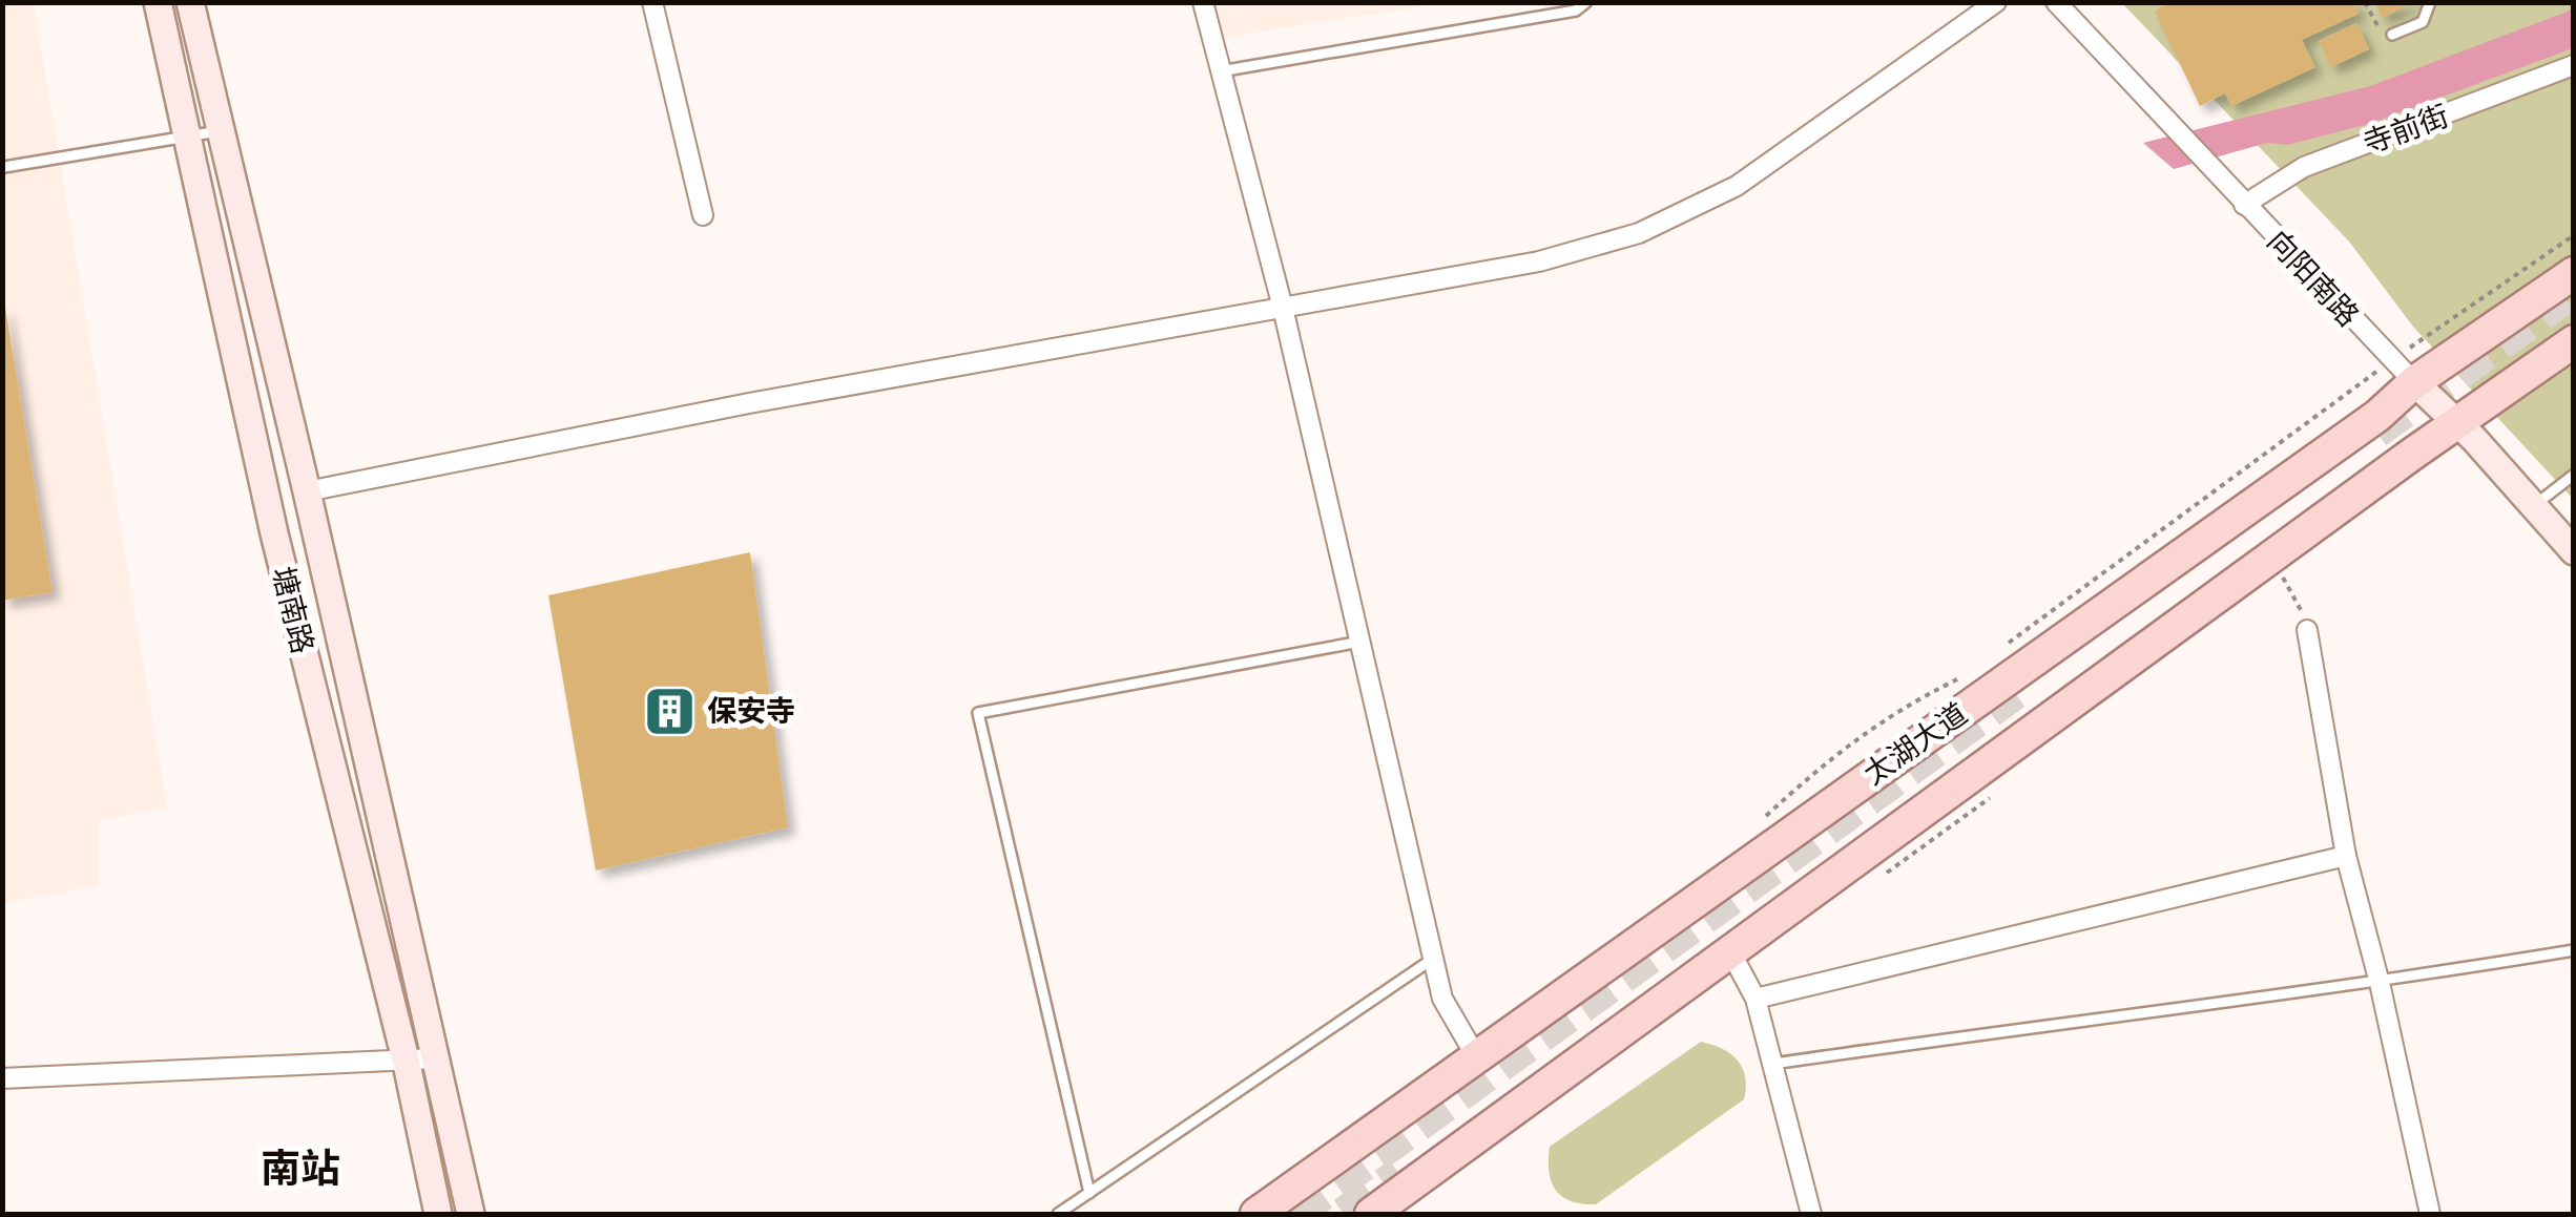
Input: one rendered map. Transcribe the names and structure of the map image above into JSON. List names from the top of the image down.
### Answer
{
  "streets": {
    "main road": ["向阳南路", "塘南路", "太湖大道"],
    "street": ["寺前街"]
  },
  "crossings": [
    ["寺前街", "向阳南路"],
    ["向阳南路", "太湖大道"]
  ],
  "districts": ["南站"],
  "places": {
    "building": ["保安寺"]
  }
}
